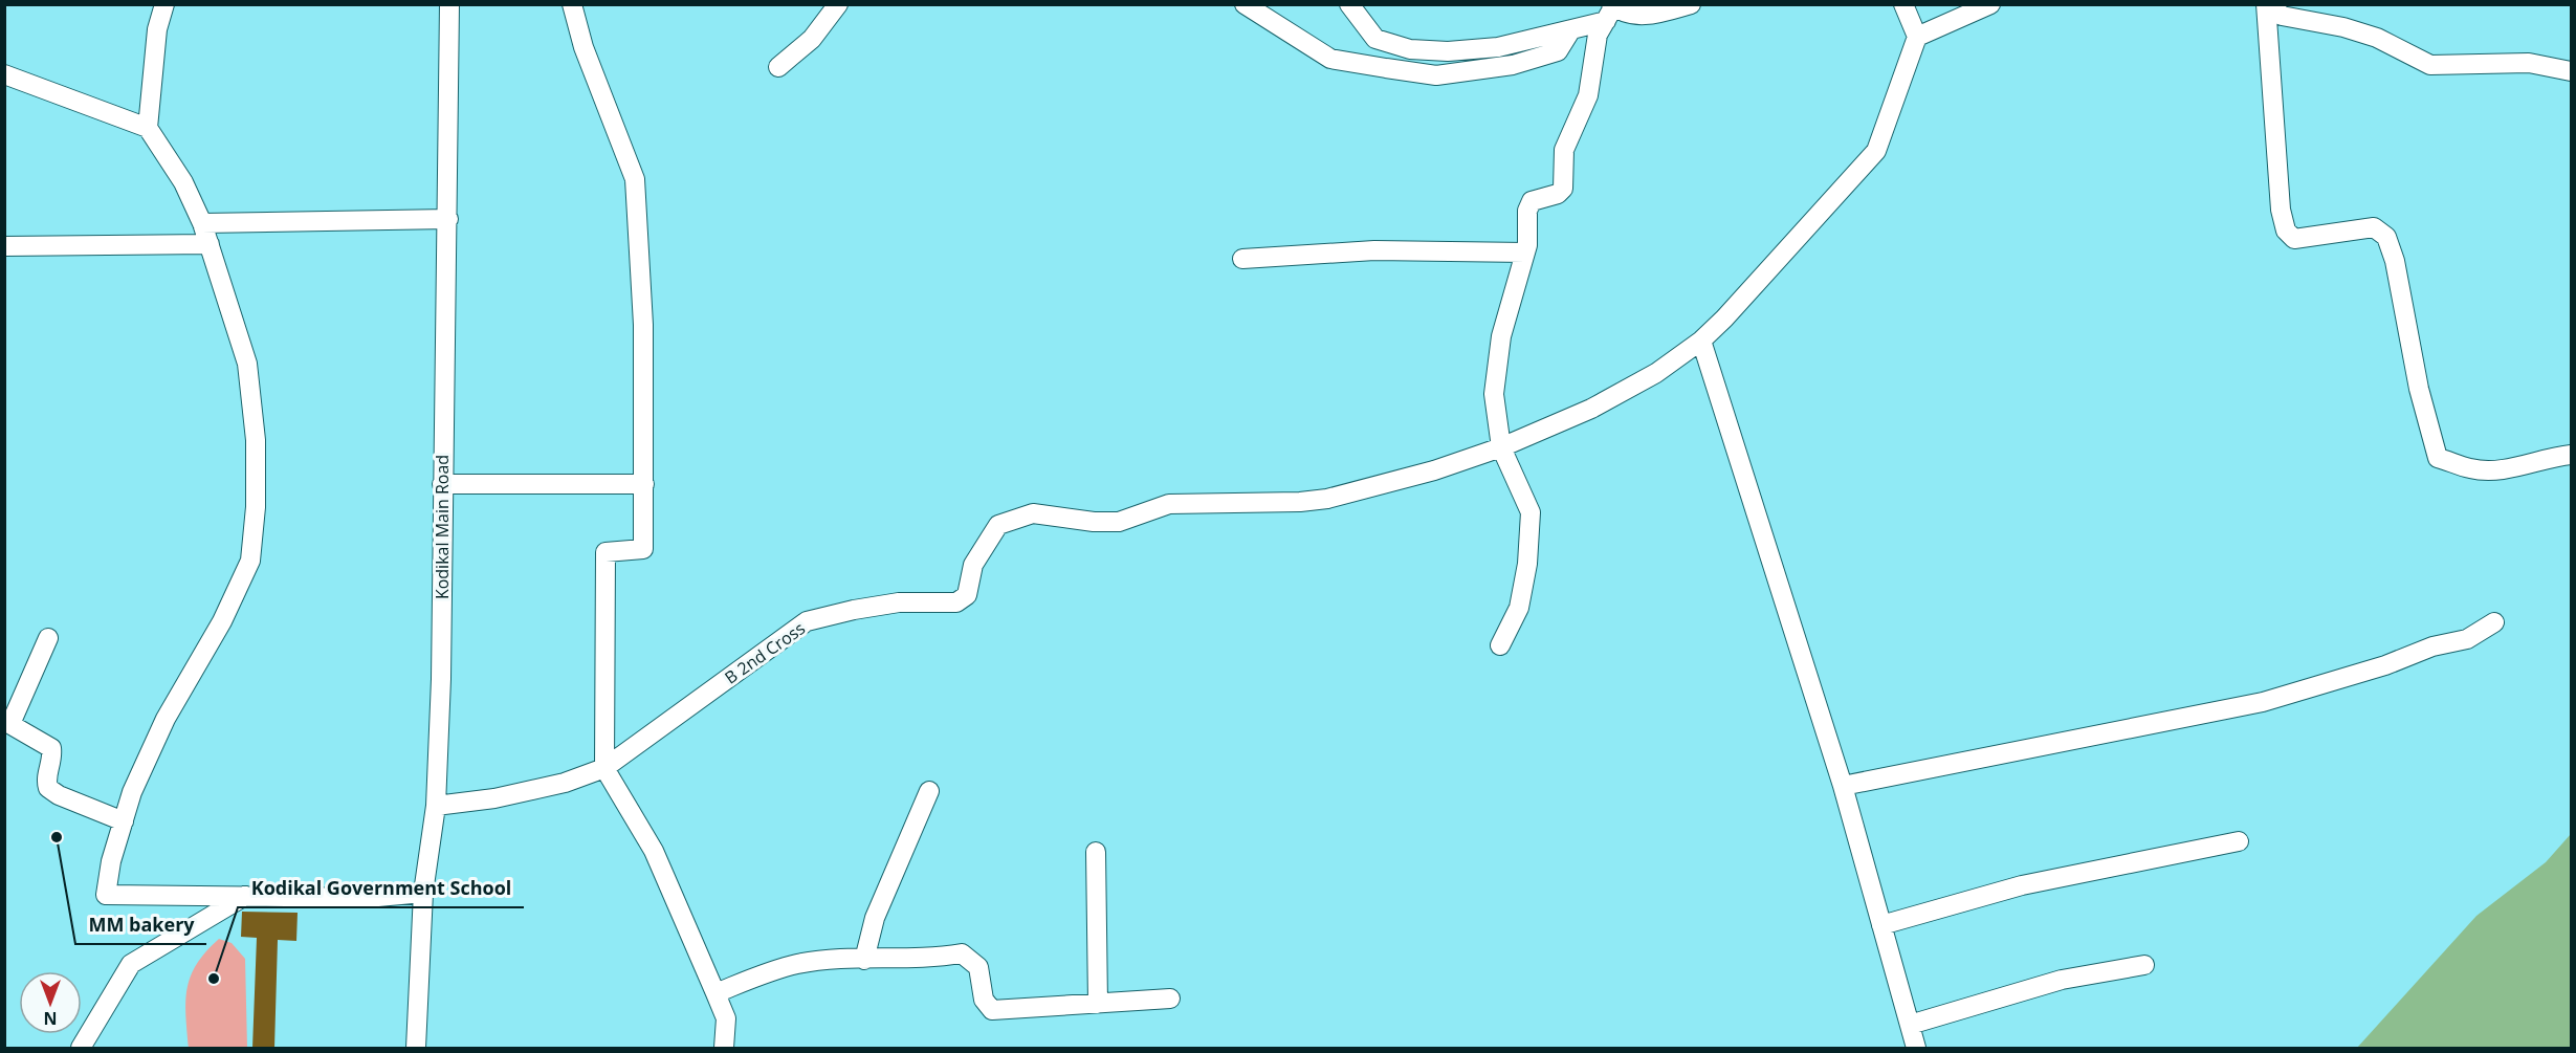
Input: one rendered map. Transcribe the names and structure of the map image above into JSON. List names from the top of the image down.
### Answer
{
  "streets": {
    "street": ["Kodikal Main Road", "B 2nd Cross"]
  },
  "crossings": [
    ["Kodikal Main Road", "B 2nd Cross"]
  ],
  "places": ["MM bakery", "Kodikal Government School"],
  "north": "bottom"
}
